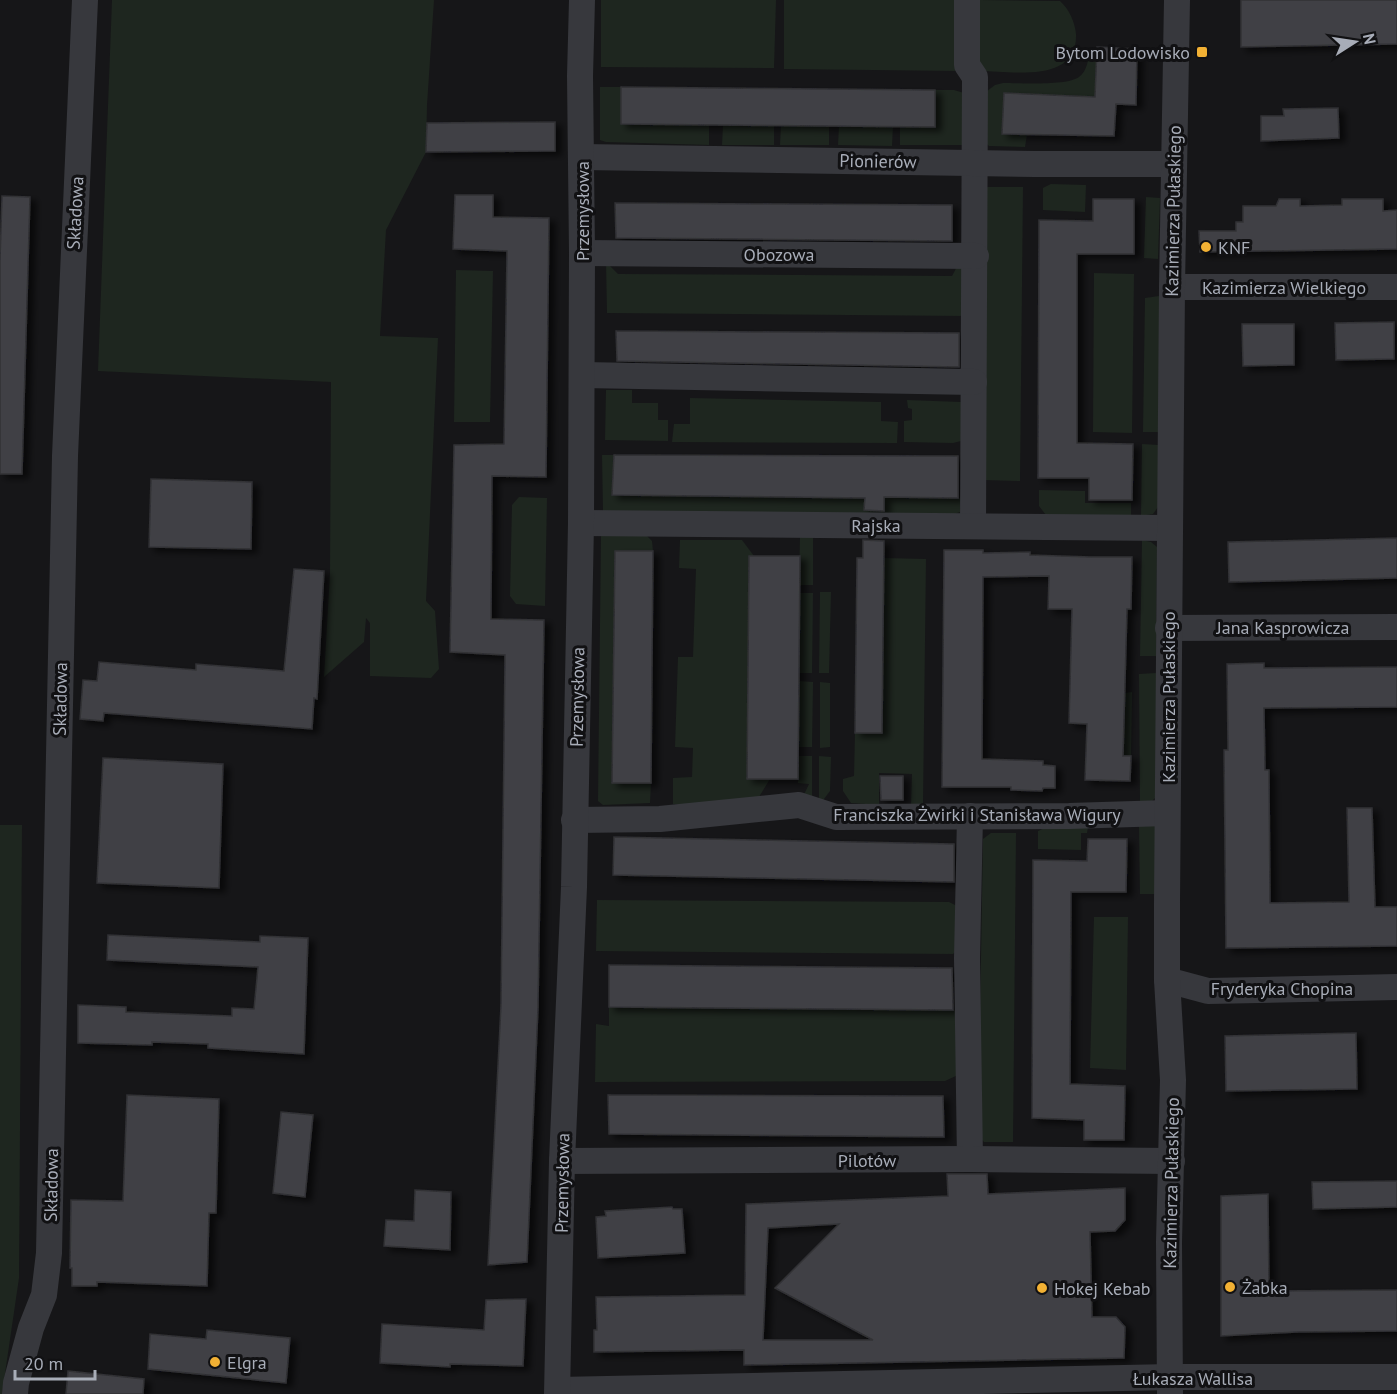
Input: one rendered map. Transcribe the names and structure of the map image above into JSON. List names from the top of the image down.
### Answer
{
  "streets": {
    "street": [
      "Pionierów",
      "Przemysłowa",
      "Kazimierza Pułaskiego",
      "Składowa",
      "Obozowa",
      "Kazimierza Wielkiego",
      "Rajska",
      "Jana Kasprowicza",
      "Franciszka Żwirki i Stanisława Wigury",
      "Fryderyka Chopina",
      "Pilotów",
      "Łukasza Wallisa"
    ]
  },
  "crossings": [
    ["Pionierów", "Przemysłowa"],
    ["Pionierów", "Kazimierza Pułaskiego"],
    ["Przemysłowa", "Obozowa"],
    ["Przemysłowa", "Rajska"],
    ["Przemysłowa", "Franciszka Żwirki i Stanisława Wigury"],
    ["Przemysłowa", "Pilotów"],
    ["Przemysłowa", "Łukasza Wallisa"],
    ["Kazimierza Pułaskiego", "Kazimierza Wielkiego"],
    ["Kazimierza Pułaskiego", "Rajska"],
    ["Kazimierza Pułaskiego", "Jana Kasprowicza"],
    ["Kazimierza Pułaskiego", "Franciszka Żwirki i Stanisława Wigury"],
    ["Kazimierza Pułaskiego", "Fryderyka Chopina"],
    ["Kazimierza Pułaskiego", "Pilotów"],
    ["Kazimierza Pułaskiego", "Łukasza Wallisa"]
  ],
  "places": {
    "transit": ["Bytom Lodowisko"],
    "other": [
      "KNF",
      "Żabka",
      "Hokej Kebab",
      "Elgra"
    ]
  },
  "scale_bar": "20 m",
  "north": "right"
}
